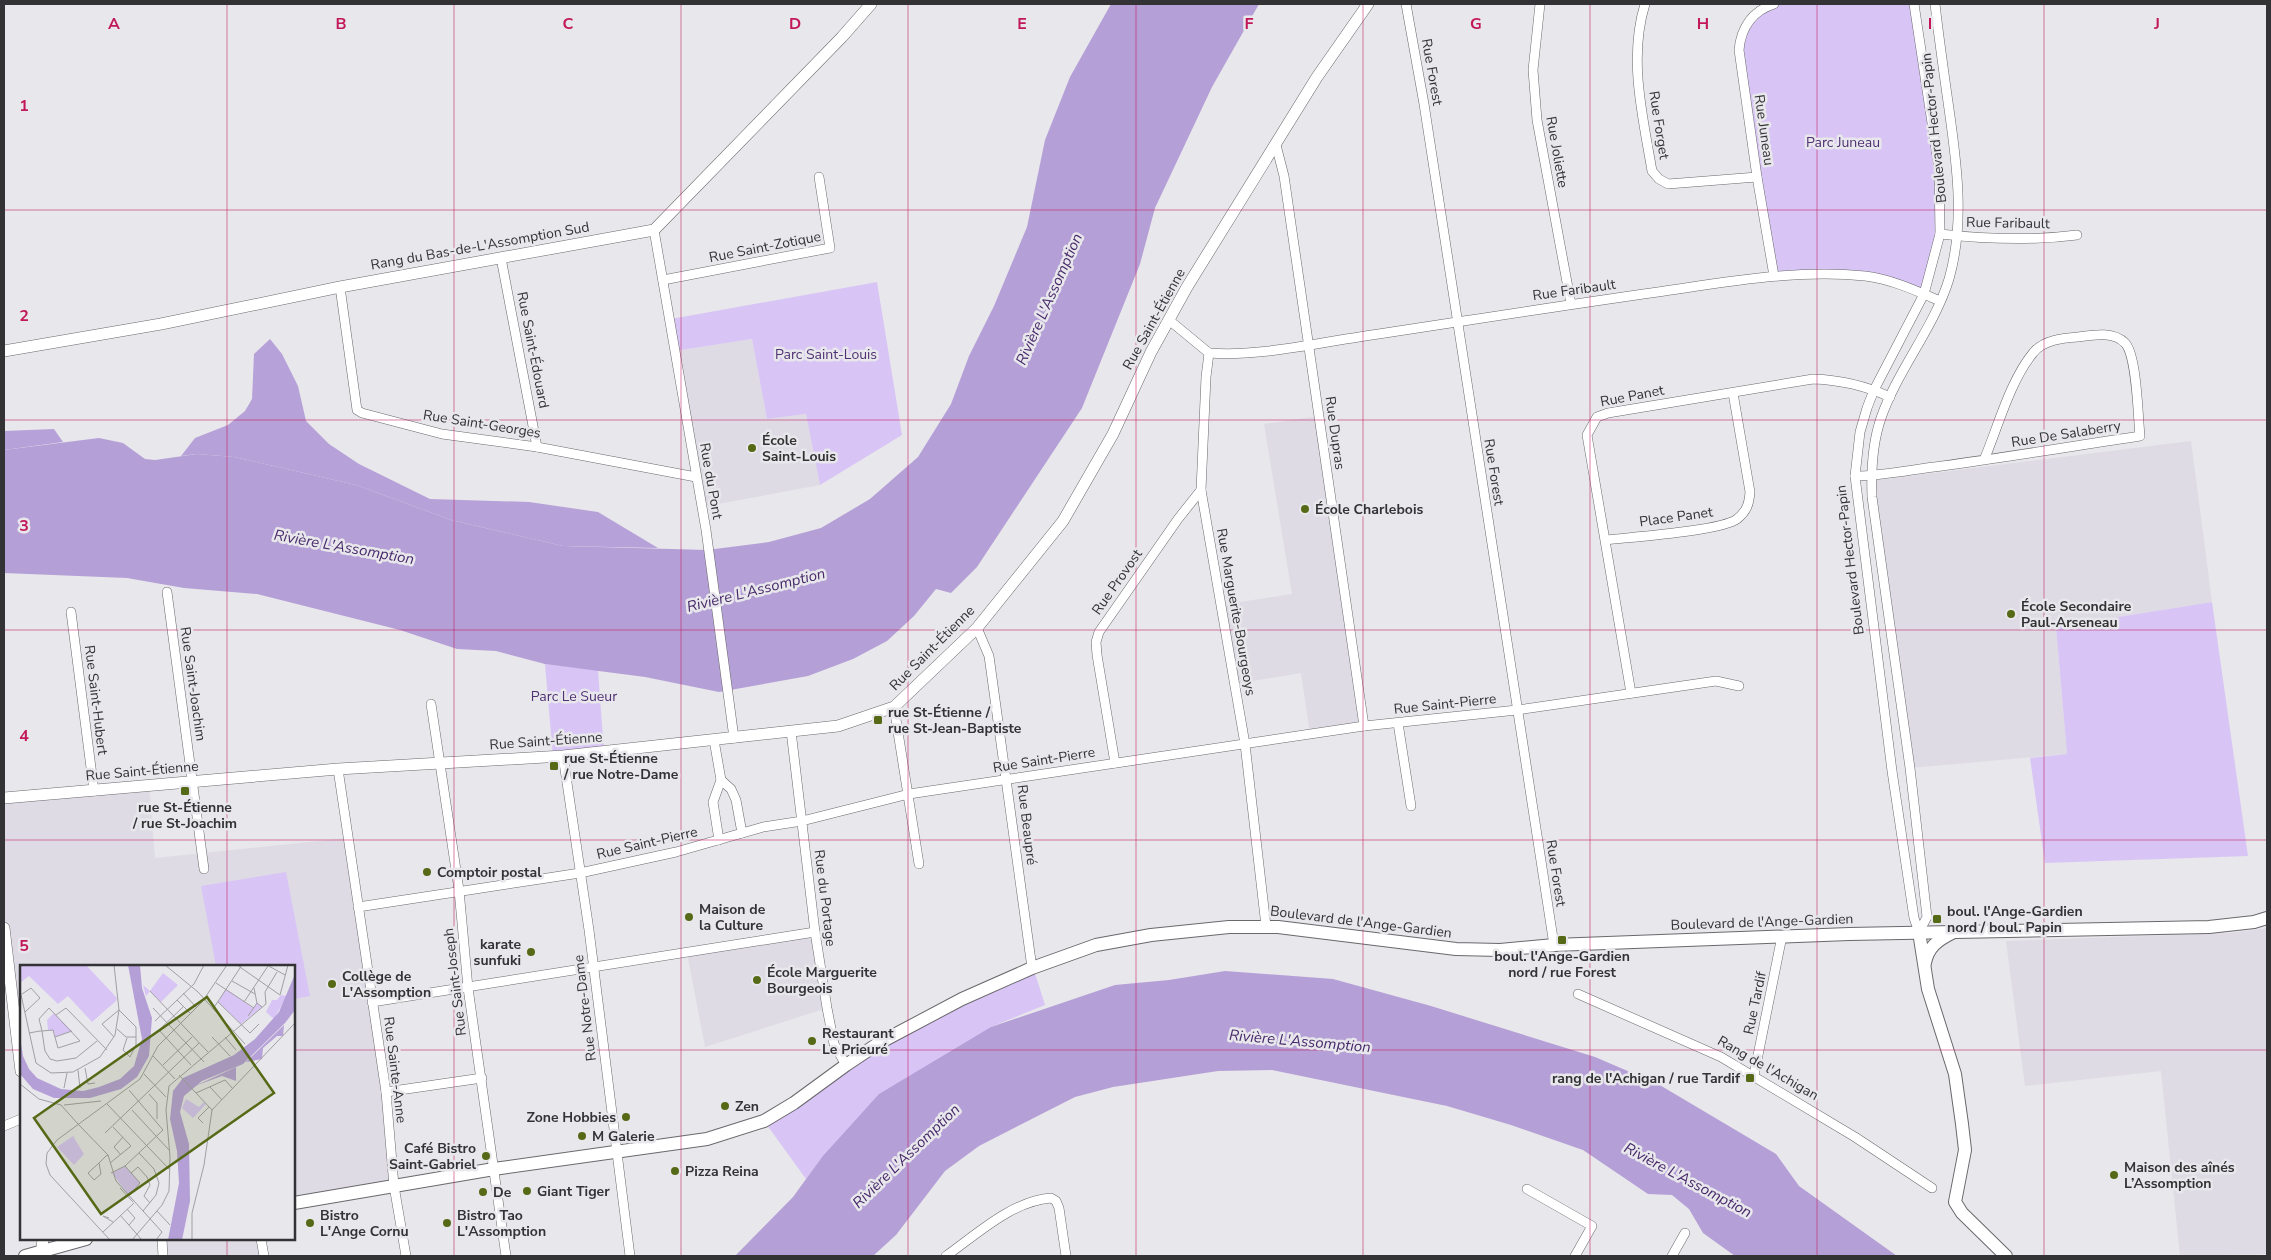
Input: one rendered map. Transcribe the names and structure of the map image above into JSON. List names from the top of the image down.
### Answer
{
  "streets": {
    "main road": ["Boulevard Hector-Papin", "Boulevard de l'Ange-Gardien"],
    "street": [
      "Rue Forest",
      "Rue Forget",
      "Rue Juneau",
      "Rue Joliette",
      "Rue Faribault",
      "Rang du Bas-de-L'Assomption Sud",
      "Rue Saint-Zotique",
      "Rue Saint-Étienne",
      "Rue Saint-Édouard",
      "Rue Panet",
      "Rue Saint-Georges",
      "Rue Dupras",
      "Rue De Salaberry",
      "Rue du Pont",
      "Place Panet",
      "Rue Provost",
      "Rue Marguerite-Bourgeoys",
      "Rue Saint-Joachim",
      "Rue Saint-Hubert",
      "Rue Saint-Pierre",
      "Rue Beaupré",
      "Rue du Portage",
      "Rue Saint-Joseph",
      "Rue Tardif",
      "Rue Notre-Dame",
      "Rang de l'Achigan",
      "Rue Sainte-Anne"
    ]
  },
  "crossings": [
    ["Rue Forest", "Rue Faribault"],
    ["Rue Forest", "Rue Saint-Pierre"],
    ["Rue Forest", "Boulevard de l'Ange-Gardien"],
    ["Rue Forget", "Rue Juneau"],
    ["Boulevard Hector-Papin", "Rue Faribault"],
    ["Boulevard Hector-Papin", "Rue Panet"],
    ["Boulevard Hector-Papin", "Rue De Salaberry"],
    ["Boulevard Hector-Papin", "Boulevard de l'Ange-Gardien"],
    ["Rue Juneau", "Rue Faribault"],
    ["Rue Joliette", "Rue Faribault"],
    ["Rue Faribault", "Rue Dupras"],
    ["Rue Faribault", "Rue Marguerite-Bourgeoys"],
    ["Rang du Bas-de-L'Assomption Sud", "Rue Saint-Édouard"],
    ["Rang du Bas-de-L'Assomption Sud", "Rue Saint-Georges"],
    ["Rang du Bas-de-L'Assomption Sud", "Rue du Pont"],
    ["Rue Saint-Zotique", "Rue du Pont"],
    ["Rue Saint-Étienne", "Rue Dupras"],
    ["Rue Saint-Étienne", "Rue du Pont"],
    ["Rue Saint-Étienne", "Rue Saint-Joachim"],
    ["Rue Saint-Étienne", "Rue Saint-Hubert"],
    ["Rue Saint-Étienne", "Rue Beaupré"],
    ["Rue Saint-Étienne", "Rue du Portage"],
    ["Rue Saint-Étienne", "Rue Saint-Joseph"],
    ["Rue Saint-Étienne", "Rue Notre-Dame"],
    ["Rue Saint-Étienne", "Rue Sainte-Anne"],
    ["Rue Saint-Édouard", "Rue Saint-Georges"],
    ["Rue Panet", "Place Panet"],
    ["Rue Panet", "Rue Saint-Pierre"],
    ["Rue Saint-Georges", "Rue du Pont"],
    ["Rue Dupras", "Rue Saint-Pierre"],
    ["Rue Provost", "Rue Marguerite-Bourgeoys"],
    ["Rue Provost", "Rue Saint-Pierre"],
    ["Rue Marguerite-Bourgeoys", "Rue Saint-Pierre"],
    ["Rue Marguerite-Bourgeoys", "Boulevard de l'Ange-Gardien"],
    ["Rue Saint-Pierre", "Rue Beaupré"],
    ["Rue Saint-Pierre", "Rue du Portage"],
    ["Rue Saint-Pierre", "Rue Saint-Joseph"],
    ["Rue Saint-Pierre", "Rue Notre-Dame"],
    ["Rue Saint-Pierre", "Rue Sainte-Anne"],
    ["Rue Beaupré", "Boulevard de l'Ange-Gardien"],
    ["Rue du Portage", "Boulevard de l'Ange-Gardien"],
    ["Boulevard de l'Ange-Gardien", "Rue Saint-Joseph"],
    ["Boulevard de l'Ange-Gardien", "Rue Tardif"],
    ["Boulevard de l'Ange-Gardien", "Rue Notre-Dame"],
    ["Boulevard de l'Ange-Gardien", "Rue Sainte-Anne"],
    ["Rue Tardif", "Rang de l'Achigan"]
  ],
  "water": ["Rivière L'Assomption"],
  "parks": ["Parc Juneau", "Parc Saint-Louis", "Parc Le Sueur"],
  "places": {
    "other": [
      "École Saint-Louis",
      "École Charlebois",
      "École Secondaire Paul-Arseneau",
      "Comptoir postal",
      "Maison de la Culture",
      "karate sunfuki",
      "École Marguerite Bourgeois",
      "Collège de L'Assomption",
      "Restaurant Le Prieuré",
      "Zen",
      "Zone Hobbies",
      "M Galerie",
      "Café Bistro Saint-Gabriel",
      "Pizza Reina",
      "Maison des aînés L’Assomption",
      "Giant Tiger",
      "De",
      "Bistro L'Ange Cornu",
      "Bistro Tao L'Assomption"
    ],
    "transit": [
      "rue St-Étienne / rue St-Jean-Baptiste",
      "rue St-Étienne / rue Notre-Dame",
      "rue St-Étienne / rue St-Joachim",
      "boul. l'Ange-Gardien nord / boul. Papin",
      "boul. l'Ange-Gardien nord / rue Forest",
      "rang de l'Achigan / rue Tardif"
    ]
  },
  "grid": {
    "columns": [
      "A",
      "B",
      "C",
      "D",
      "E",
      "F",
      "G",
      "H",
      "I",
      "J"
    ],
    "rows": [
      "1",
      "2",
      "3",
      "4",
      "5"
    ]
  }
}
